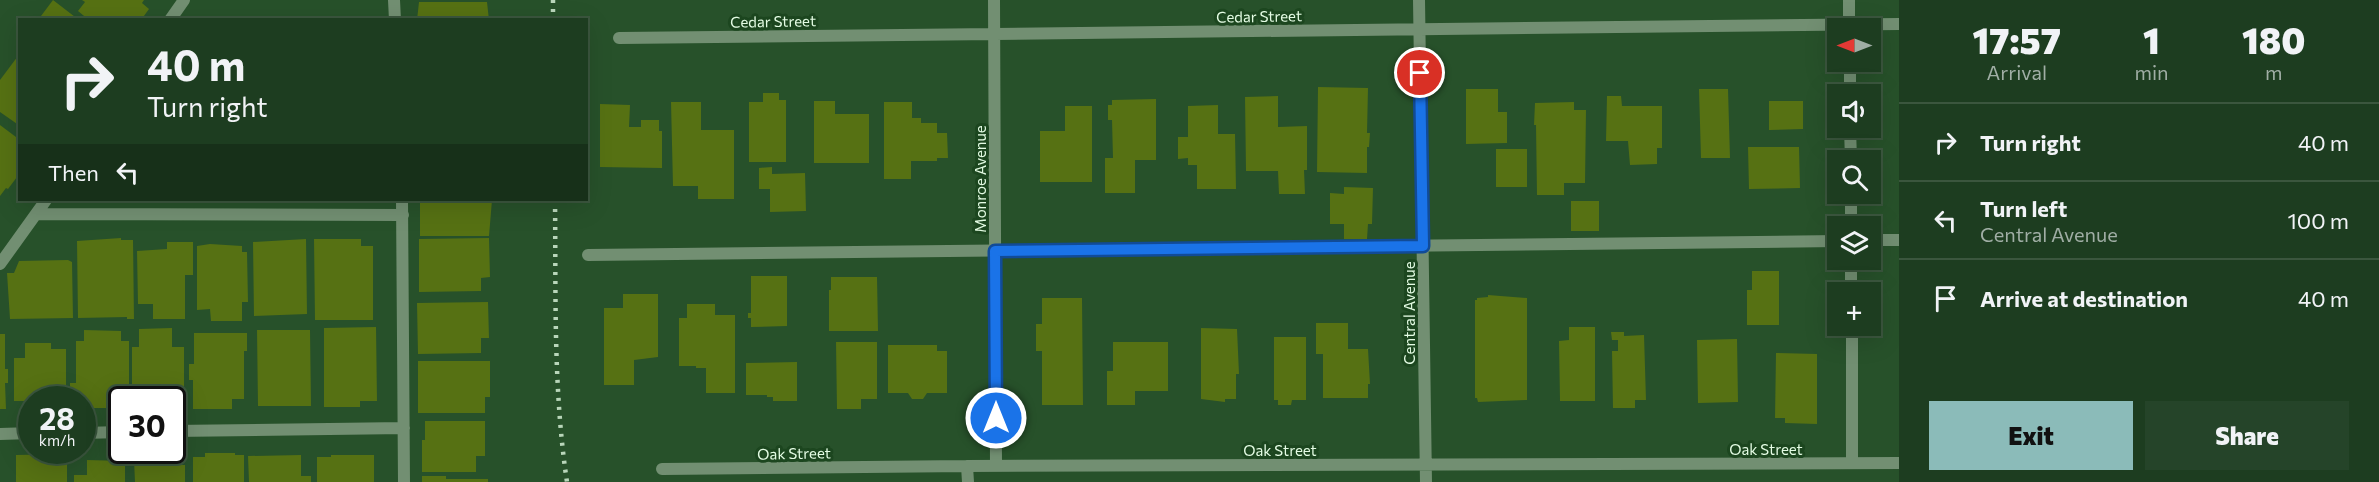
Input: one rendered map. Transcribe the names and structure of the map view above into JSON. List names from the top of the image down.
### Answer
{
  "streets": {
    "street": [
      "Cedar Street",
      "Monroe Avenue",
      "Central Avenue",
      "Oak Street"
    ]
  },
  "crossings": [
    ["Cedar Street", "Monroe Avenue"],
    ["Cedar Street", "Central Avenue"],
    ["Monroe Avenue", "Oak Street"],
    ["Central Avenue", "Oak Street"]
  ],
  "north": "left",
  "page": {
    "eta": [
      "17:57",
      "Arrival",
      "1",
      "min",
      "180",
      "m"
    ],
    "map_buttons": "+",
    "turn": ["40 m", "Turn right"],
    "list": [
      {
        "name": "Turn right",
        "value": "40 m"
      },
      {
        "name": "Turn left",
        "note": "Central Avenue",
        "value": "100 m"
      },
      {
        "name": "Arrive at destination",
        "value": "40 m"
      }
    ],
    "then": "Then",
    "speed": "28 km/h",
    "limit": "30",
    "buttons": ["Exit", "Share"]
  }
}
